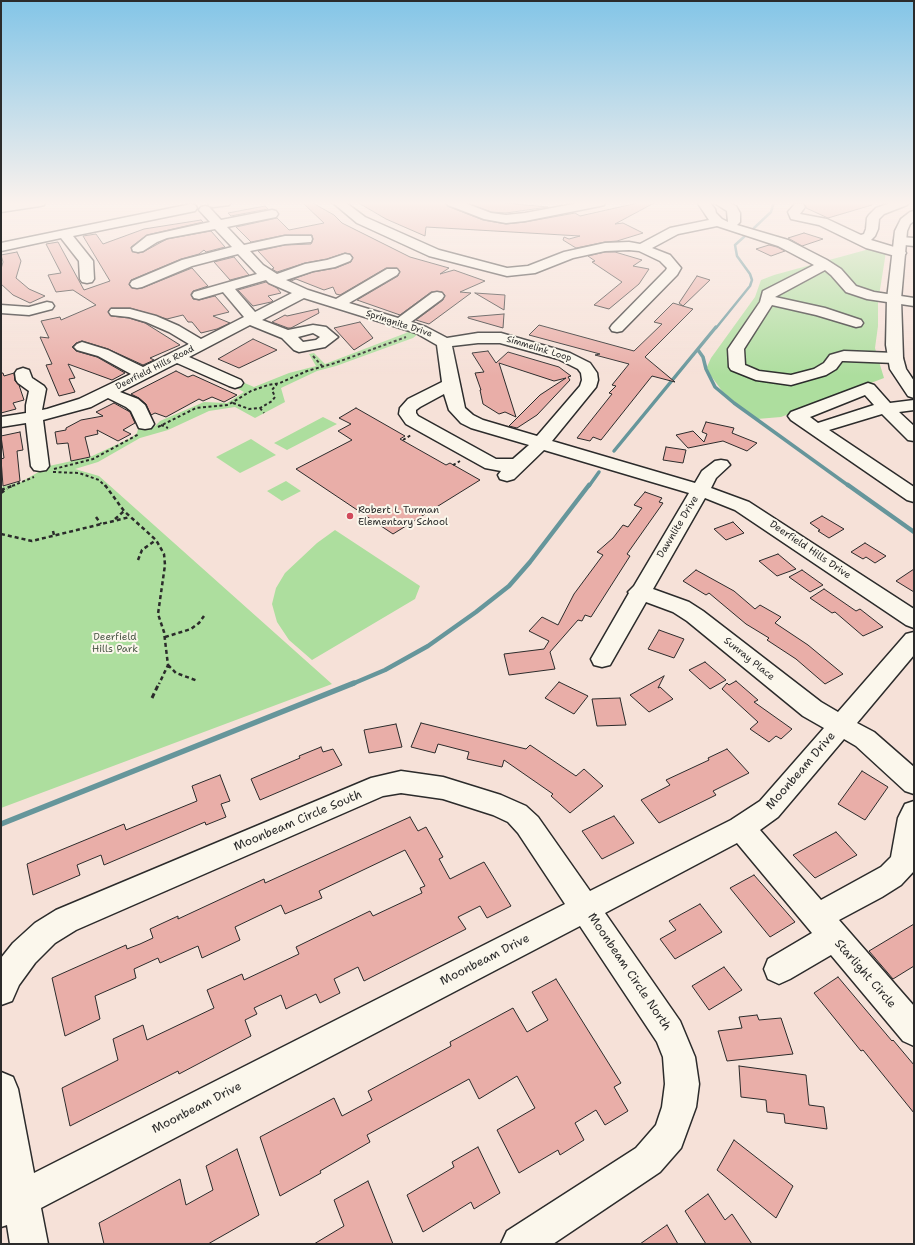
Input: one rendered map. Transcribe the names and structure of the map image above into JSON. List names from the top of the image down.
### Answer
{
  "streets": {
    "main road": [
      "Springnite Drive",
      "Simmelink Loop",
      "Deerfield Hills Road",
      "Dawnlite Drive",
      "Deerfield Hills Drive",
      "Sunray Place",
      "Moonbeam Drive",
      "Moonbeam Circle South",
      "Moonbeam Circle North",
      "Starlight Circle"
    ]
  },
  "crossings": [
    ["Springnite Drive", "Simmelink Loop"],
    ["Springnite Drive", "Deerfield Hills Road"],
    ["Springnite Drive", "Dawnlite Drive"],
    ["Springnite Drive", "Deerfield Hills Drive"],
    ["Dawnlite Drive", "Deerfield Hills Drive"],
    ["Dawnlite Drive", "Sunray Place"],
    ["Sunray Place", "Moonbeam Drive"],
    ["Moonbeam Drive", "Moonbeam Circle South"],
    ["Moonbeam Drive", "Moonbeam Circle North"],
    ["Moonbeam Drive", "Starlight Circle"],
    ["Moonbeam Circle South", "Moonbeam Circle North"]
  ],
  "parks": ["Deerfield Hills Park"],
  "places": ["Robert L Turman Elementary School"]
}
